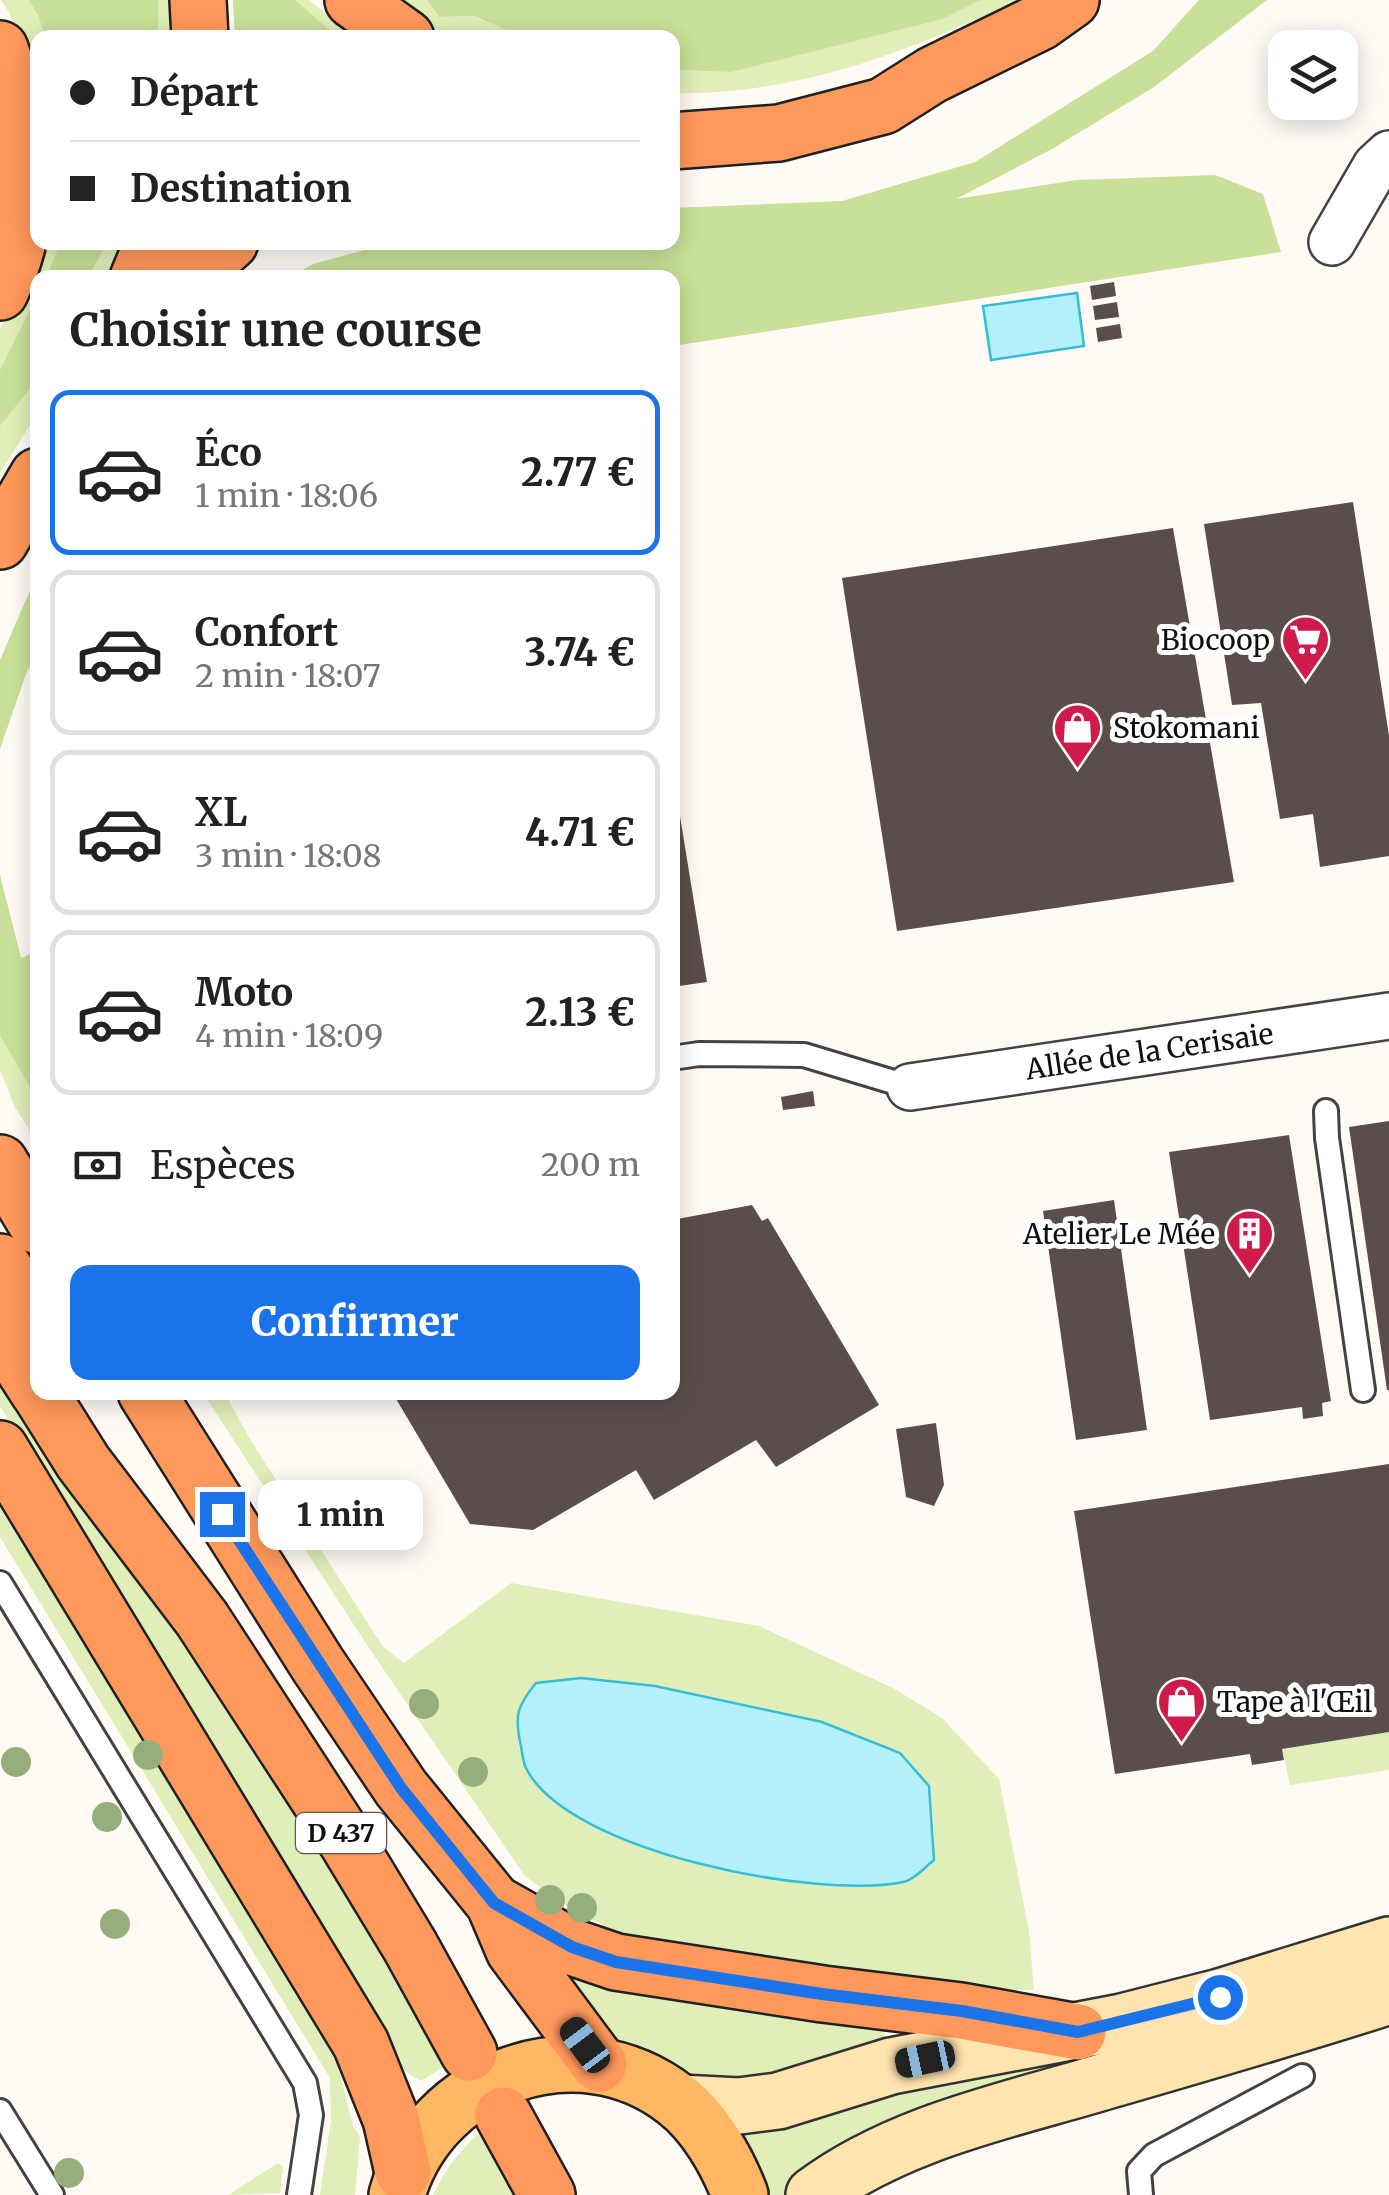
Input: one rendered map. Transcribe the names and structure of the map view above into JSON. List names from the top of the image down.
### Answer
{
  "streets": {
    "highway": ["D 437"],
    "street": ["Allée de la Cerisaie"]
  },
  "places": {
    "supermarket": ["Biocoop"],
    "shop": ["Stokomani", "Tape à l'Œil"],
    "building": ["Atelier Le Mée"]
  },
  "page": {
    "banner": ["Départ", "Destination"],
    "heading": "Choisir une course",
    "list": [
      {
        "name": "Éco",
        "note": "1 min · 18:06",
        "value": "2.77 €"
      },
      {
        "name": "Confort",
        "note": "2 min · 18:07",
        "value": "3.74 €"
      },
      {
        "name": "XL",
        "note": "3 min · 18:08",
        "value": "4.71 €"
      },
      {
        "name": "Moto",
        "note": "4 min · 18:09",
        "value": "2.13 €"
      }
    ],
    "pay": ["Espèces", "200 m"],
    "buttons": "Confirmer",
    "bubble": "1 min"
  }
}
